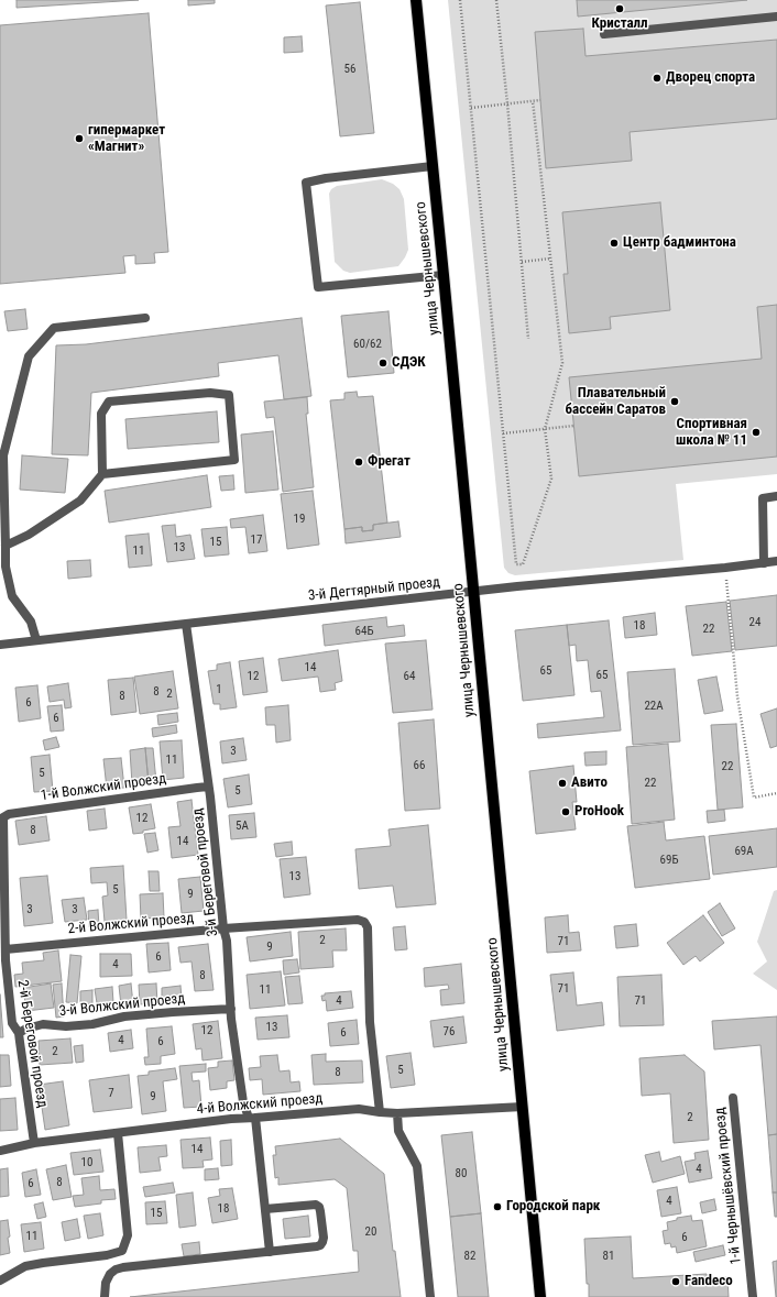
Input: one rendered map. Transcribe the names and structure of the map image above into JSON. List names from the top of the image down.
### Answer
{
  "streets": {
    "main road": ["улица Чернышевского"],
    "street": [
      "3-й Дегтярный проезд",
      "1-й Волжский проезд",
      "3-й Береговой проезд",
      "2-й Волжский проезд",
      "3-й Волжский проезд",
      "2-й Береговой проезд",
      "4-й Волжский проезд",
      "1-й Чернышёвский проезд"
    ]
  },
  "crossings": [
    ["улица Чернышевского", "3-й Дегтярный проезд"],
    ["улица Чернышевского", "4-й Волжский проезд"],
    ["3-й Дегтярный проезд", "3-й Береговой проезд"],
    ["1-й Волжский проезд", "3-й Береговой проезд"],
    ["1-й Волжский проезд", "2-й Береговой проезд"],
    ["3-й Береговой проезд", "2-й Волжский проезд"],
    ["3-й Береговой проезд", "3-й Волжский проезд"],
    ["3-й Береговой проезд", "4-й Волжский проезд"],
    ["2-й Волжский проезд", "2-й Береговой проезд"],
    ["2-й Волжский проезд", "4-й Волжский проезд"],
    ["3-й Волжский проезд", "2-й Береговой проезд"],
    ["2-й Береговой проезд", "4-й Волжский проезд"]
  ],
  "places": [
    "Кристалл",
    "Дворец спорта",
    "гипермаркет «Магнит»",
    "Центр бадминтона",
    "СДЭК",
    "Плавательный бассейн Саратов",
    "Спортивная школа № 11",
    "Фрегат",
    "Авито",
    "ProHook",
    "Городской парк",
    "Fandeco"
  ],
  "house_numbers": [
    "56",
    "60/62",
    "19",
    "17",
    "15",
    "13",
    "11",
    "24",
    "18",
    "22",
    "64Б",
    "14",
    "65",
    "65",
    "12",
    "64",
    "1",
    "8",
    "2",
    "8",
    "6",
    "22А",
    "6",
    "3",
    "11",
    "66",
    "22",
    "5",
    "22",
    "5",
    "12",
    "5А",
    "8",
    "14",
    "69А",
    "69Б",
    "13",
    "5",
    "9",
    "3",
    "3",
    "2",
    "71",
    "9",
    "6",
    "4",
    "8",
    "71",
    "11",
    "4",
    "71",
    "13",
    "12",
    "76",
    "6",
    "4",
    "6",
    "2",
    "5",
    "8",
    "7",
    "9",
    "2",
    "14",
    "10",
    "4",
    "80",
    "8",
    "6",
    "4",
    "18",
    "15",
    "20",
    "11",
    "6",
    "82",
    "81"
  ]
}
